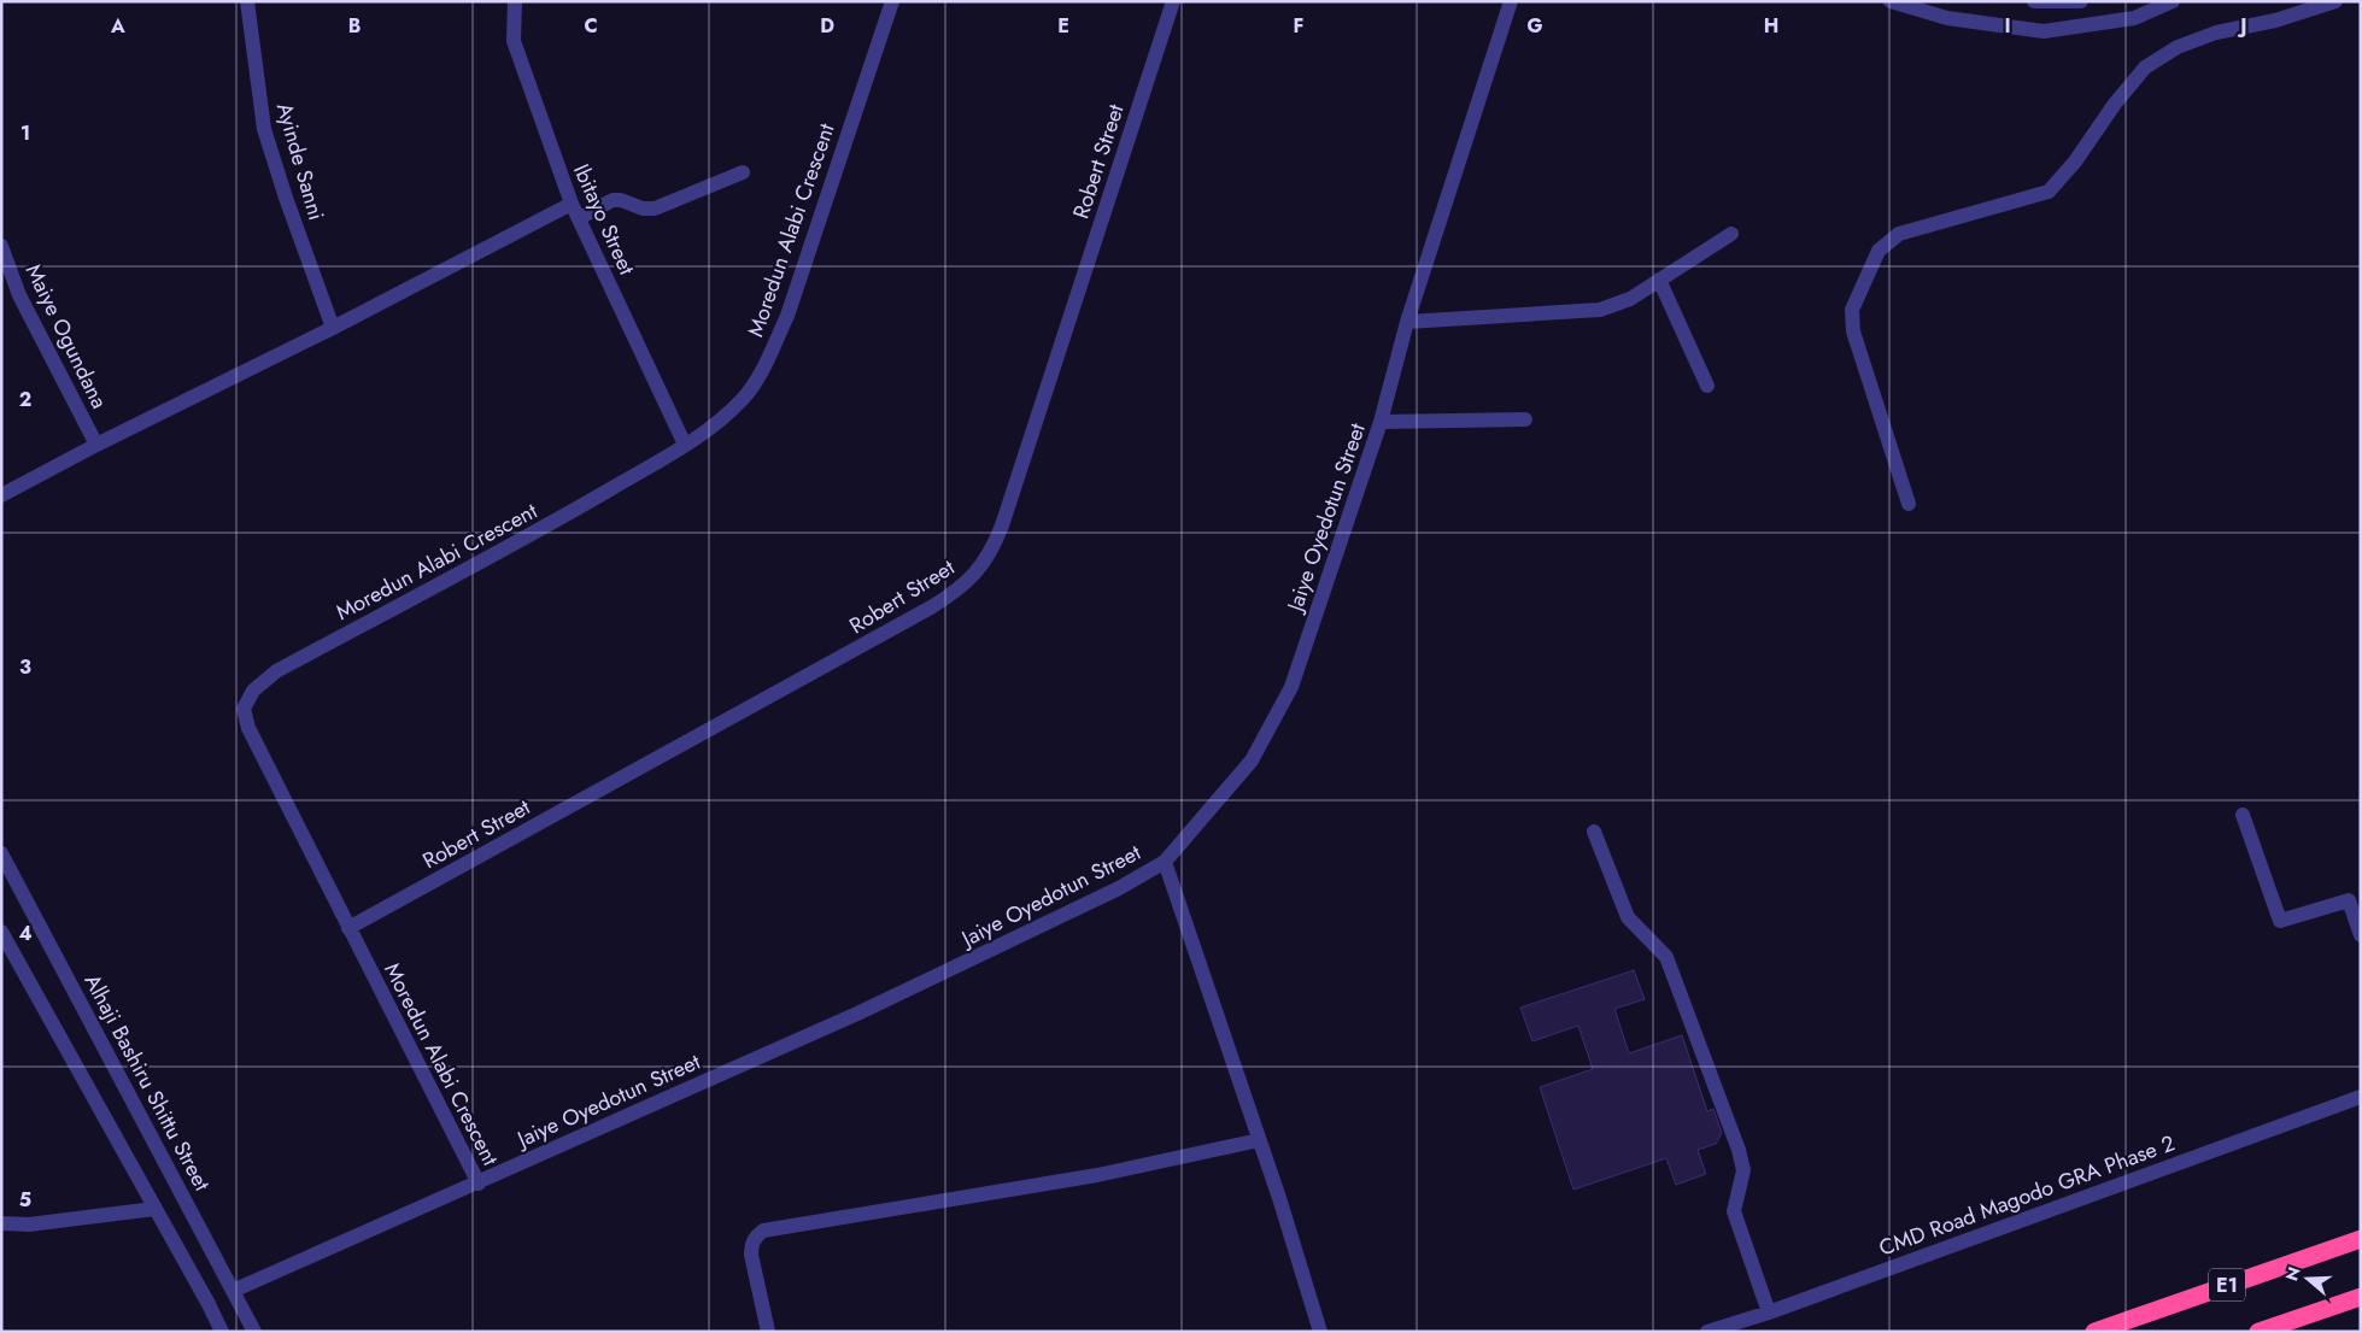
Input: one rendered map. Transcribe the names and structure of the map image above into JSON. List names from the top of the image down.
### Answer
{
  "streets": {
    "highway": ["E1"],
    "street": [
      "Ayinde Sanni",
      "Robert Street",
      "Ibitayo Street",
      "Moredun Alabi Crescent",
      "Maiye Ogundana",
      "Jaiye Oyedotun Street",
      "Alhaji Bashiru Shittu Street",
      "CMD Road Magodo GRA Phase 2"
    ]
  },
  "crossings": [
    ["Robert Street", "Moredun Alabi Crescent"],
    ["Ibitayo Street", "Moredun Alabi Crescent"],
    ["Moredun Alabi Crescent", "Jaiye Oyedotun Street"],
    ["Jaiye Oyedotun Street", "Alhaji Bashiru Shittu Street"]
  ],
  "north": "left",
  "grid": {
    "columns": [
      "A",
      "B",
      "C",
      "D",
      "E",
      "F",
      "G",
      "H",
      "I",
      "J"
    ],
    "rows": [
      "1",
      "2",
      "3",
      "4",
      "5"
    ]
  }
}
